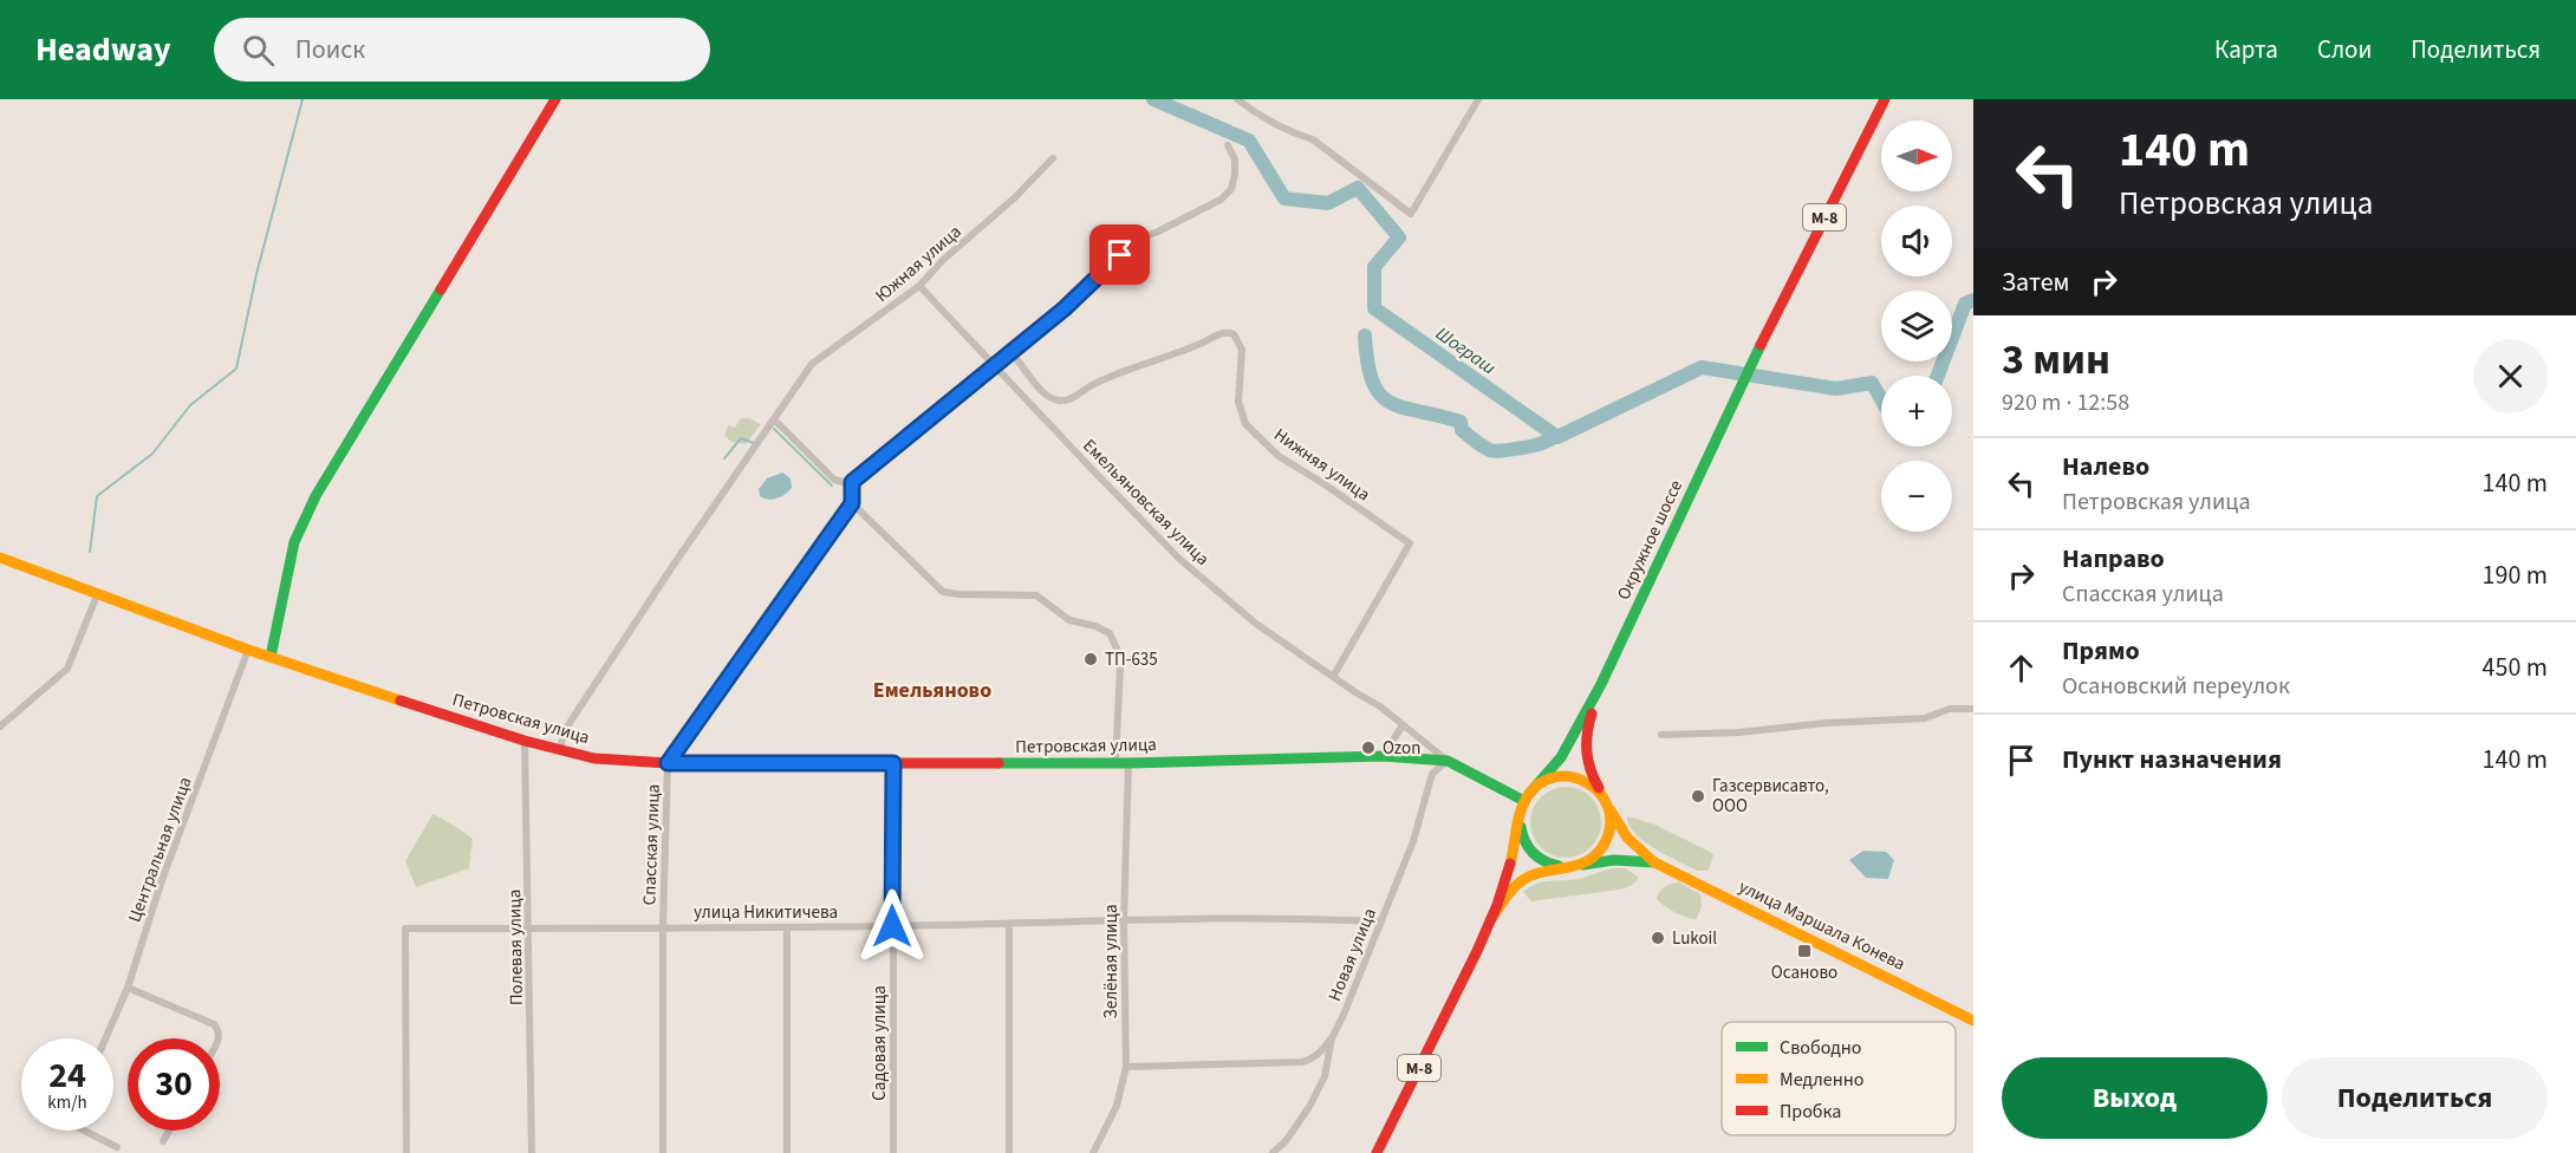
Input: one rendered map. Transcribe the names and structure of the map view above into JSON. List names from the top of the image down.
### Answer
{
  "streets": {
    "street": [
      "М-8",
      "Южная улица",
      "Нижняя улица",
      "Емельяновская улица",
      "Окружное шоссе",
      "Петровская улица",
      "Спасская улица",
      "Центральная улица",
      "улица Никитичева",
      "улица Маршала Конева",
      "Полевая улица",
      "Новая улица",
      "Зелёная улица",
      "Садовая улица"
    ]
  },
  "crossings": [
    ["М-8", "Окружное шоссе"],
    ["М-8", "Петровская улица"],
    ["Южная улица", "Емельяновская улица"],
    ["Нижняя улица", "Емельяновская улица"],
    ["Емельяновская улица", "Петровская улица"],
    ["Емельяновская улица", "Новая улица"],
    ["Окружное шоссе", "Петровская улица"],
    ["Петровская улица", "Спасская улица"],
    ["Петровская улица", "Центральная улица"],
    ["Петровская улица", "Полевая улица"],
    ["Петровская улица", "Новая улица"],
    ["Петровская улица", "Зелёная улица"],
    ["Петровская улица", "Садовая улица"],
    ["Спасская улица", "улица Никитичева"],
    ["улица Никитичева", "Полевая улица"],
    ["улица Никитичева", "Новая улица"],
    ["улица Никитичева", "Зелёная улица"],
    ["улица Никитичева", "Садовая улица"]
  ],
  "districts": ["Емельяново"],
  "water": ["Шограш"],
  "places": {
    "other": [
      "ТП-635",
      "Ozon",
      "Газсервисавто, ООО",
      "Lukoil"
    ],
    "transit": ["Осаново"]
  },
  "legend": ["Свободно", "Медленно", "Пробка"],
  "north": "right",
  "page": {
    "header": "Headway",
    "search": "Поиск",
    "nav": ["Карта", "Слои", "Поделиться"],
    "turn": ["140 m", "Петровская улица"],
    "map_buttons": ["+", "−"],
    "then": "Затем",
    "heading": ["3 мин", "920 m · 12:58"],
    "list": [
      {
        "name": "Налево",
        "note": "Петровская улица",
        "value": "140 m"
      },
      {
        "name": "Направо",
        "note": "Спасская улица",
        "value": "190 m"
      },
      {
        "name": "Прямо",
        "note": "Осановский переулок",
        "value": "450 m"
      },
      {
        "name": "Пункт назначения",
        "value": "140 m"
      }
    ],
    "speed": "24 km/h",
    "limit": "30",
    "buttons": ["Выход", "Поделиться"]
  }
}
